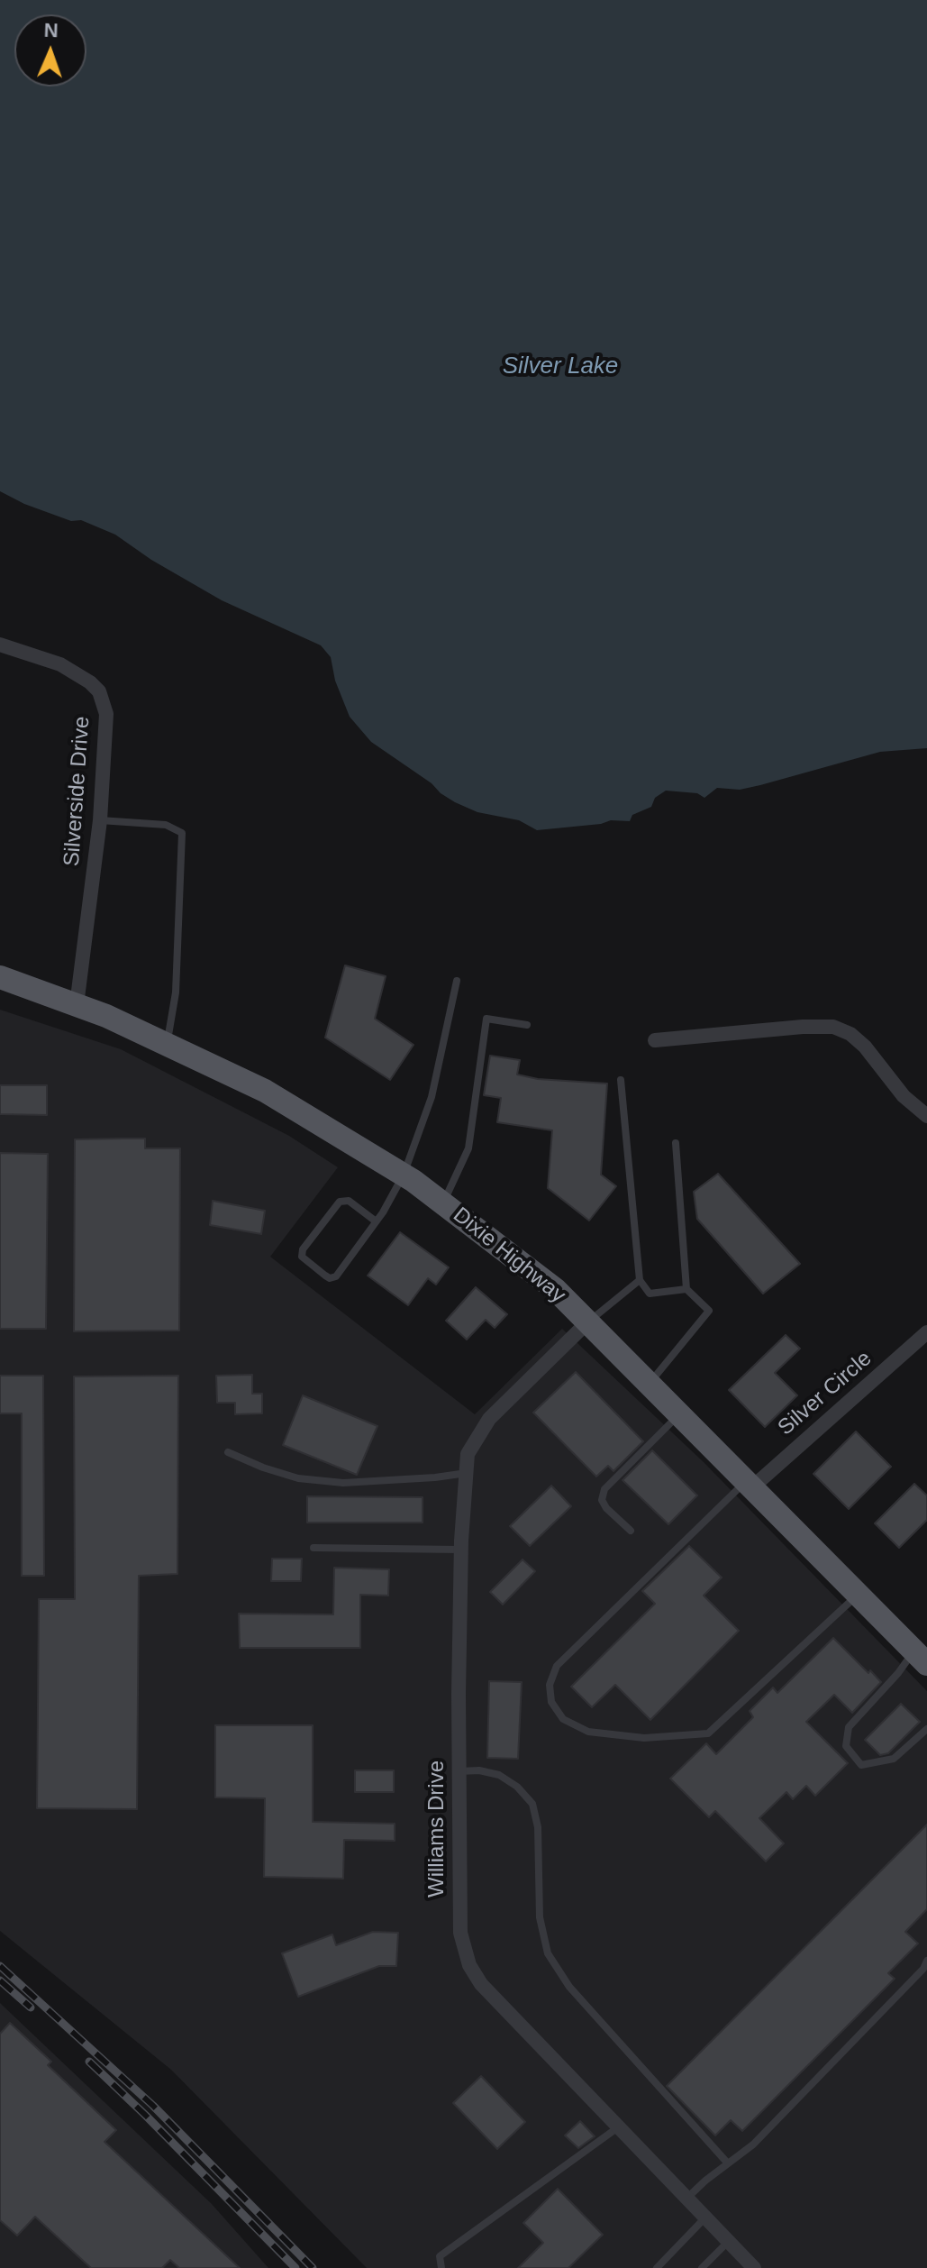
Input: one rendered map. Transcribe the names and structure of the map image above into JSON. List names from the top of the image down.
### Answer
{
  "streets": {
    "main road": ["Dixie Highway"],
    "street": ["Silverside Drive", "Silver Circle", "Williams Drive"]
  },
  "crossings": [
    ["Silverside Drive", "Dixie Highway"],
    ["Dixie Highway", "Silver Circle"],
    ["Dixie Highway", "Williams Drive"]
  ],
  "water": ["Silver Lake"],
  "north": "top"
}
